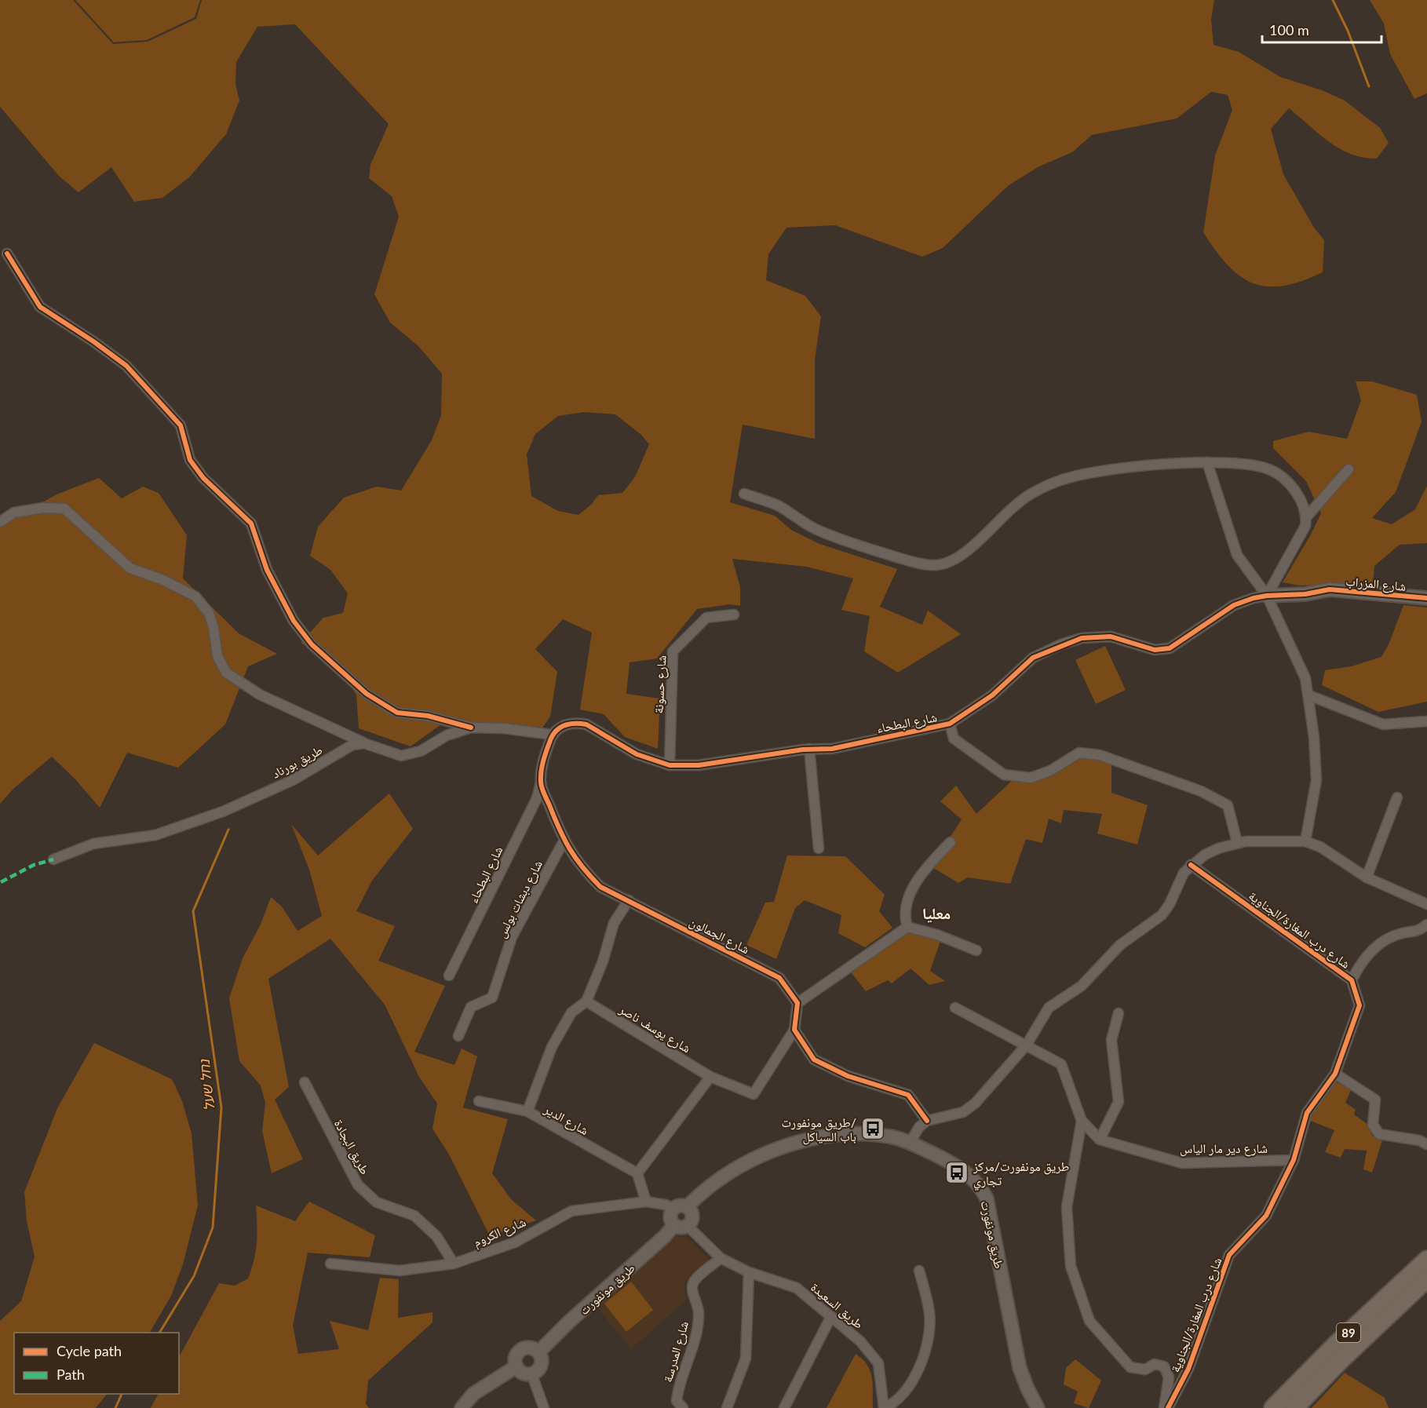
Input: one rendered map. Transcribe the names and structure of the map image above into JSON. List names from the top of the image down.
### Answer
{
  "streets": {
    "highway": ["89"],
    "main road": ["شارع المزراب", "طريق مونفورت"],
    "street": [
      "شارع حسونة",
      "شارع البطحاء",
      "طريق بورناد",
      "شارع دبشات بولس",
      "شارع درب المغارة/الجناوية",
      "شارع الجمالون",
      "شارع يوسف ناصر",
      "شارع الدير",
      "طريق البجادة",
      "شارع دير مار الياس",
      "شارع الكروم",
      "طريق السعيدة",
      "شارع المدرسة"
    ]
  },
  "crossings": [
    ["شارع المزراب", "شارع البطحاء"],
    ["شارع حسونة", "شارع البطحاء"],
    ["شارع البطحاء", "شارع الجمالون"],
    ["شارع دبشات بولس", "شارع الجمالون"],
    ["شارع درب المغارة/الجناوية", "شارع دير مار الياس"],
    ["طريق البجادة", "شارع الكروم"],
    ["شارع الكروم", "طريق مونفورت"],
    ["شارع الكروم", "طريق السعيدة"],
    ["طريق مونفورت", "طريق السعيدة"],
    ["طريق السعيدة", "شارع المدرسة"]
  ],
  "districts": ["معليا"],
  "water": ["נחל שעל"],
  "places": {
    "bus stop": ["طريق مونفورت/ باب السياكل", "طريق مونفورت/مركز تجاري"]
  },
  "legend": ["Cycle path", "Path"],
  "scale_bar": "100 m"
}
